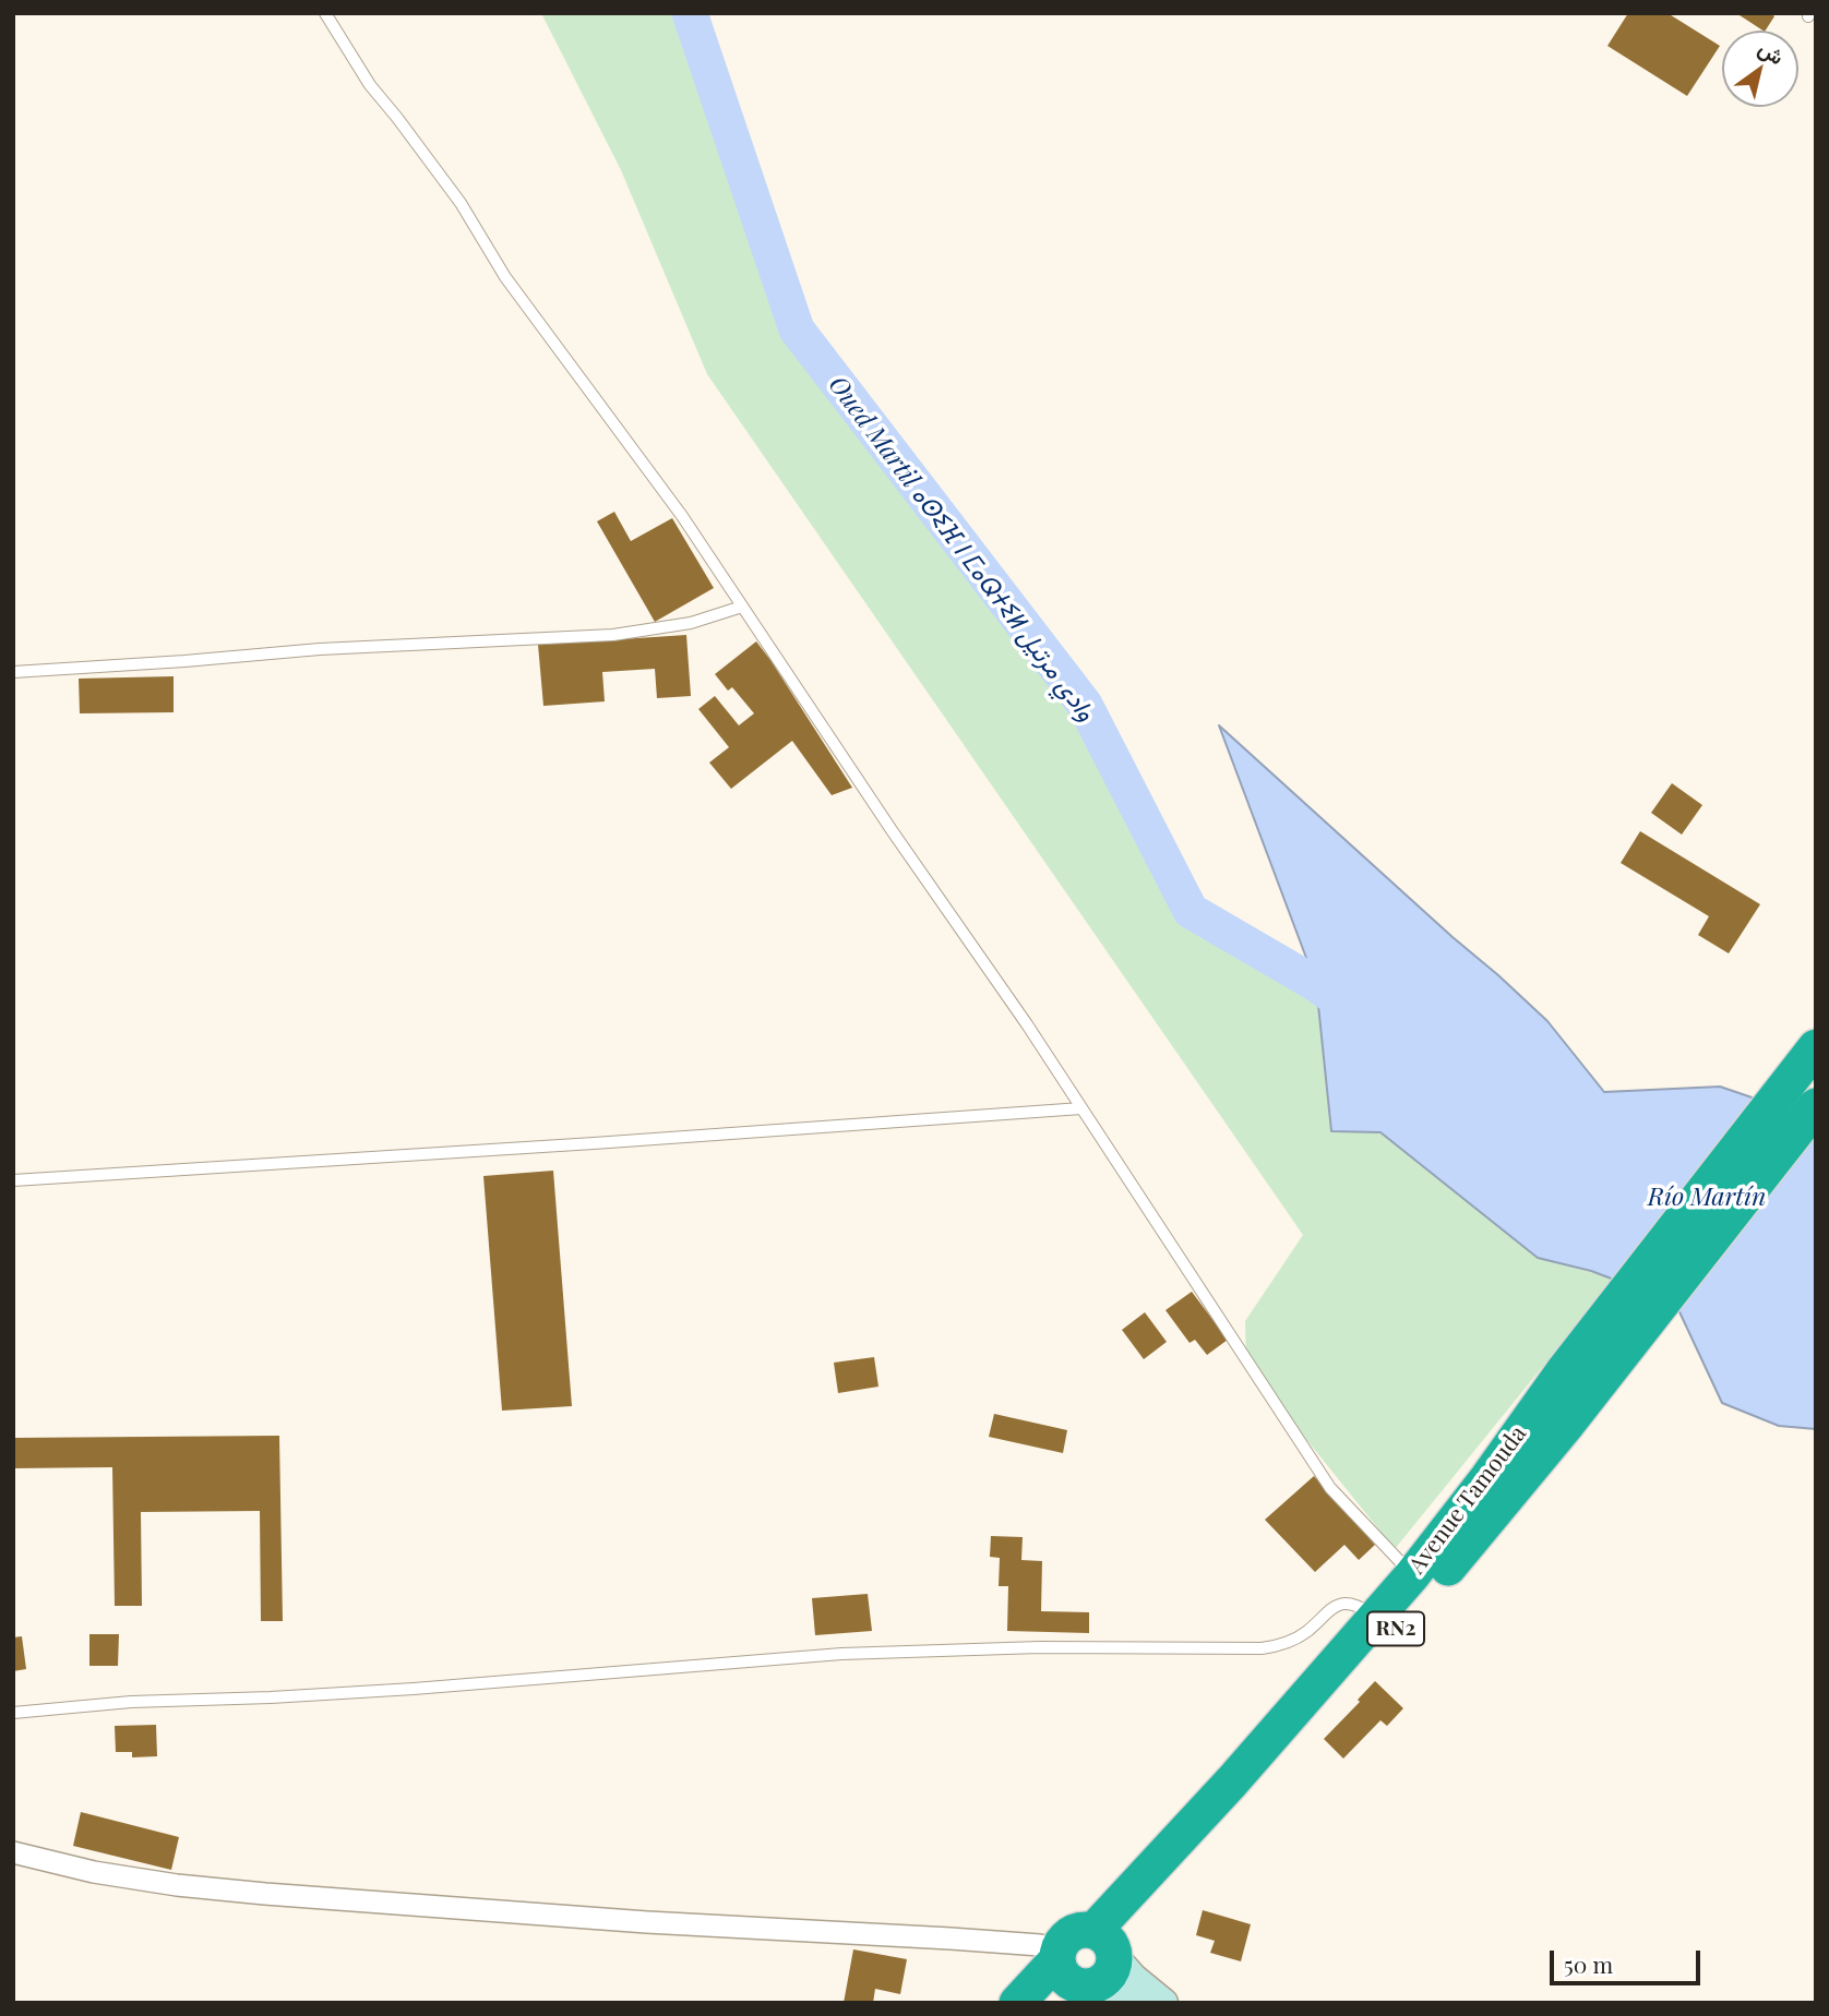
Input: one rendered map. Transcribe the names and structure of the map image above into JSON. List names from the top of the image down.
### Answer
{
  "streets": {
    "highway": ["Avenue Tamouda", "RN2"]
  },
  "water": ["Oued Martil ⴰⵙⵉⴼ ⵏ ⵎⴰⵕⵜⵉⵍ وادي مرتيل", "Río Martín"],
  "scale_bar": "50 m",
  "north": "top right"
}
